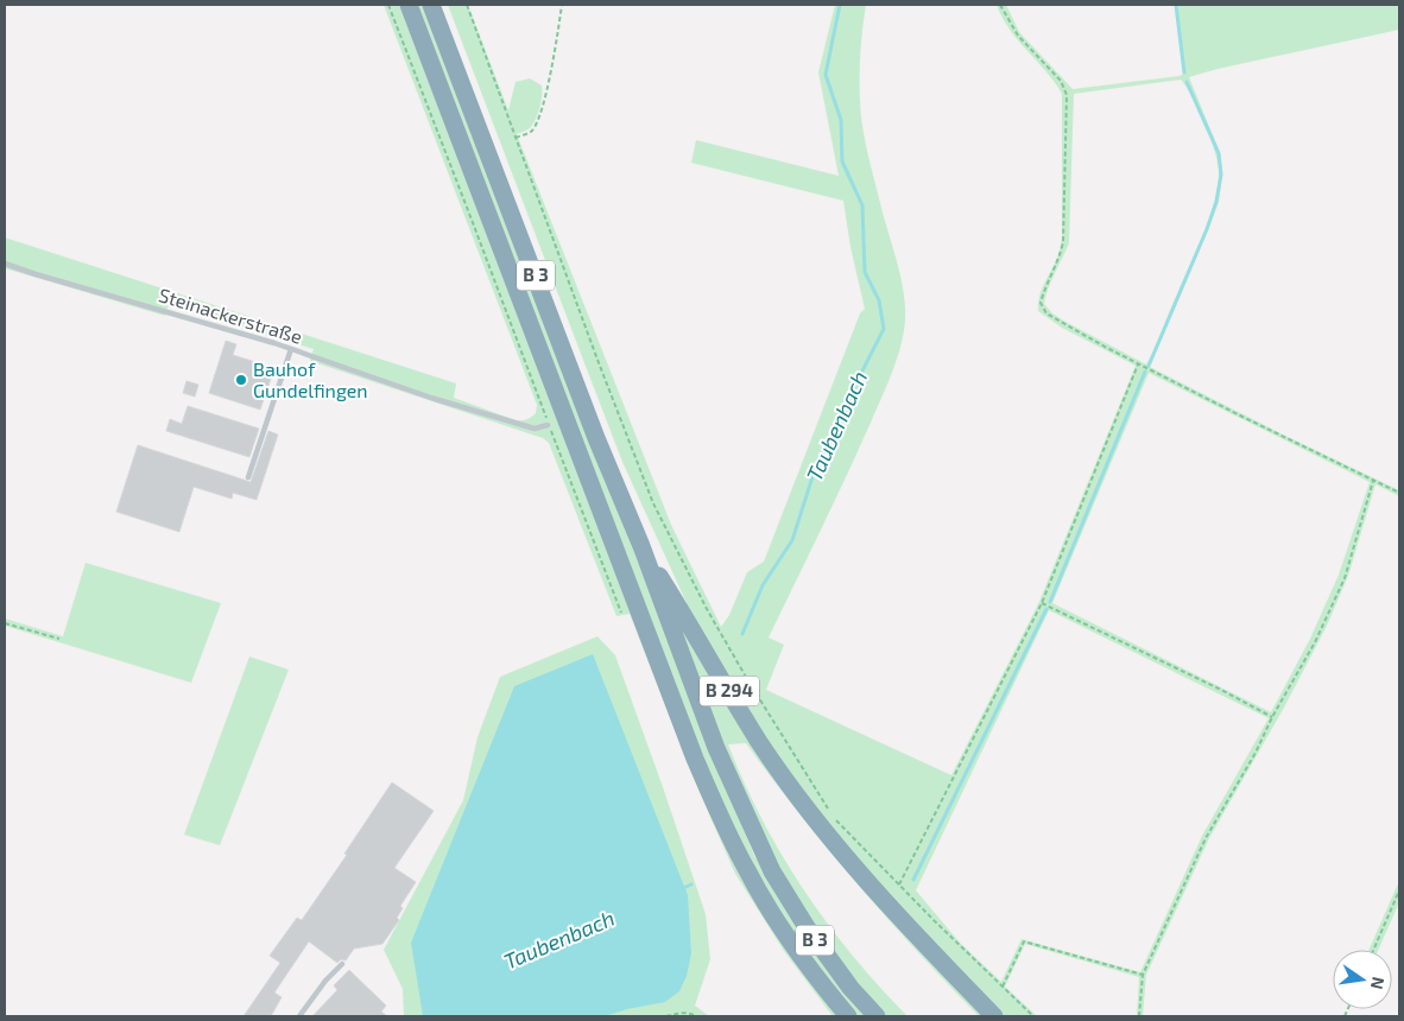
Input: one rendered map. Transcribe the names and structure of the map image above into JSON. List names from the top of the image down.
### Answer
{
  "streets": {
    "highway": ["B 3", "B 294"],
    "lane": ["Steinackerstraße"]
  },
  "crossings": [
    ["B 3", "B 294"]
  ],
  "water": ["Taubenbach"],
  "places": ["Bauhof Gundelfingen"],
  "north": "right"
}
